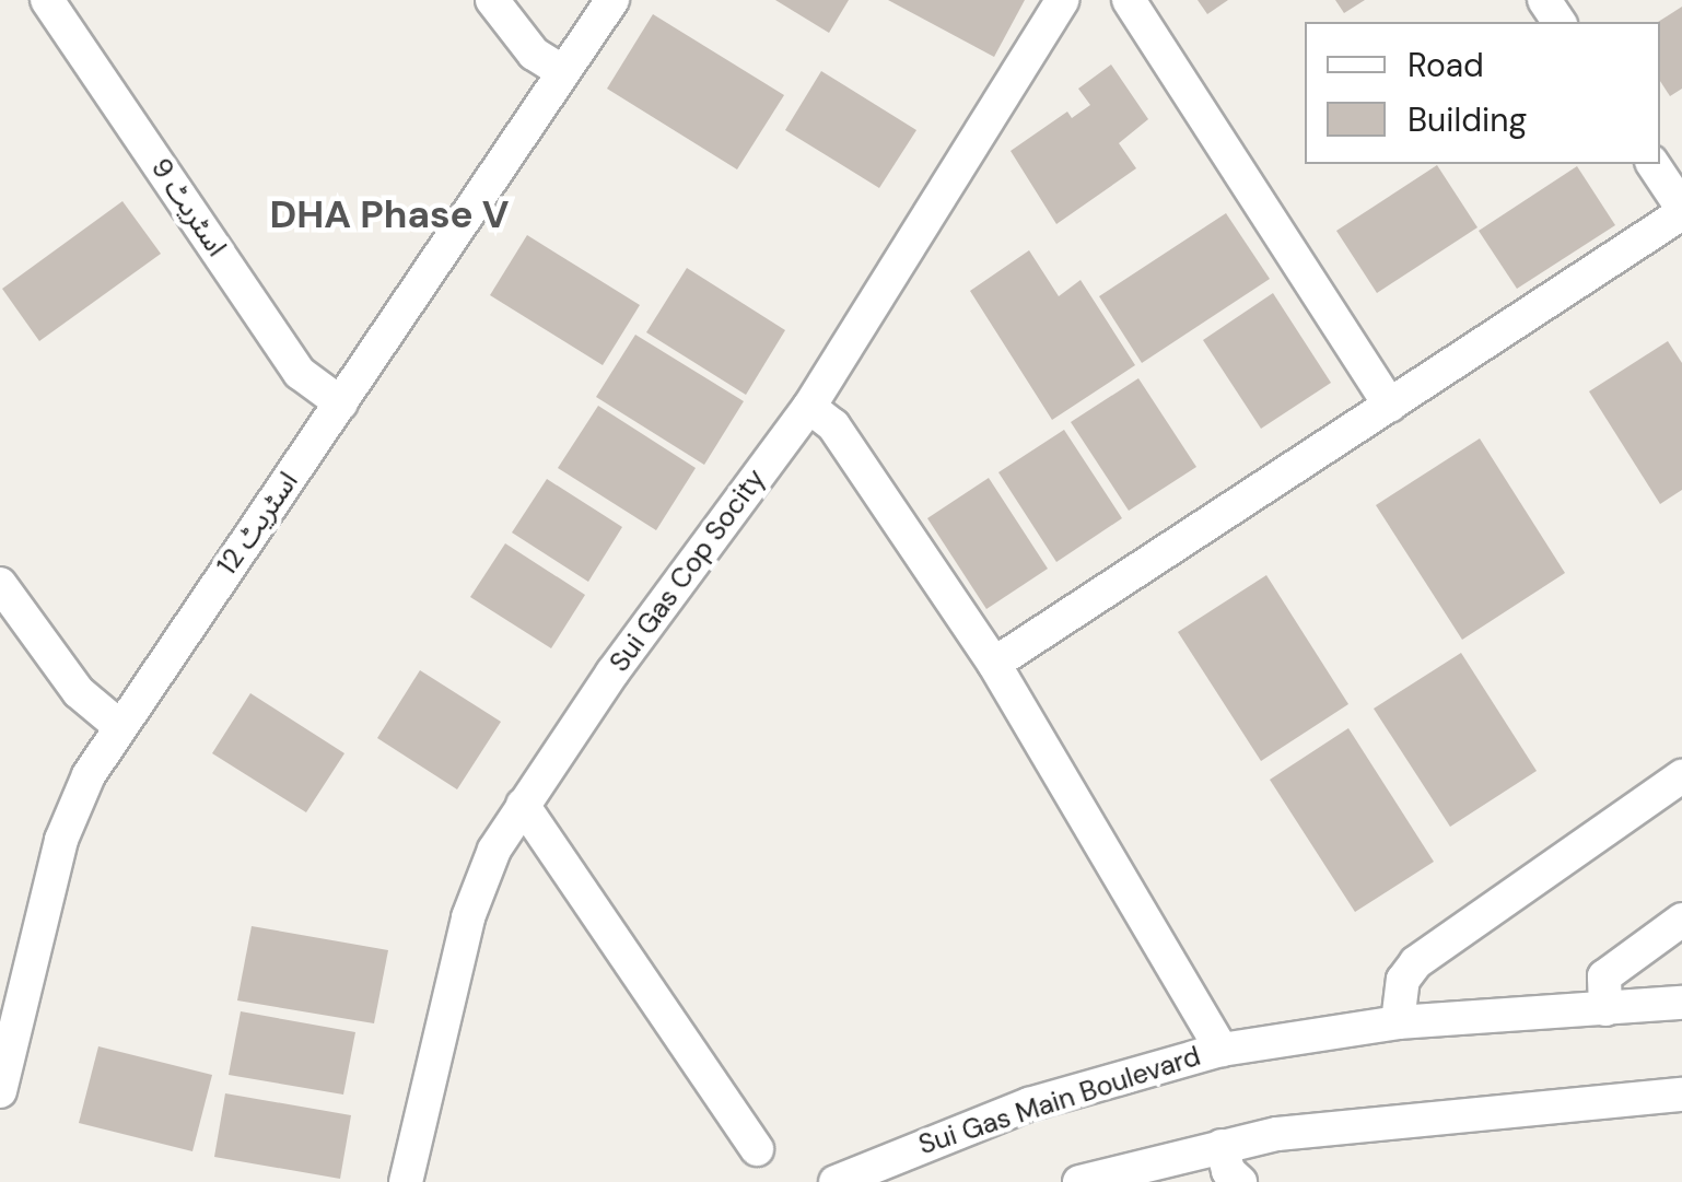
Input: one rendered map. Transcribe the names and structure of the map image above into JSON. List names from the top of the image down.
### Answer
{
  "streets": {
    "street": [
      "اسٹریٹ 9",
      "اسٹریٹ 12",
      "Sui Gas Cop Socity",
      "Sui Gas Main Boulevard"
    ]
  },
  "crossings": [
    ["اسٹریٹ 9", "اسٹریٹ 12"]
  ],
  "districts": ["DHA Phase V"],
  "legend": ["Road", "Building"]
}
